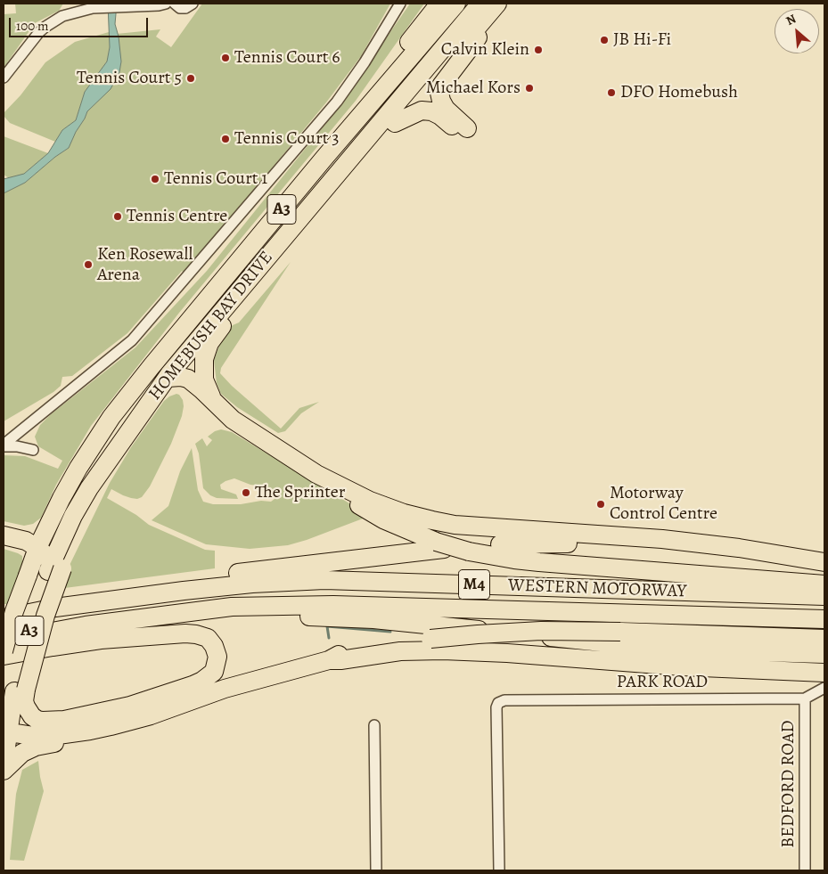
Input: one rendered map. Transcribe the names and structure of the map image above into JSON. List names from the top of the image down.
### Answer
{
  "streets": {
    "highway": [
      "A3",
      "HOMEBUSH BAY DRIVE",
      "M4",
      "WESTERN MOTORWAY"
    ],
    "street": ["PARK ROAD", "BEDFORD ROAD"]
  },
  "crossings": [
    ["A3", "HOMEBUSH BAY DRIVE"],
    ["PARK ROAD", "BEDFORD ROAD"]
  ],
  "places": [
    "JB Hi-Fi",
    "Calvin Klein",
    "Tennis Court 6",
    "Tennis Court 5",
    "Michael Kors",
    "DFO Homebush",
    "Tennis Court 3",
    "Tennis Court 1",
    "Tennis Centre",
    "Ken Rosewall Arena",
    "The Sprinter",
    "Motorway Control Centre"
  ],
  "scale_bar": "100 m",
  "north": "top left"
}
